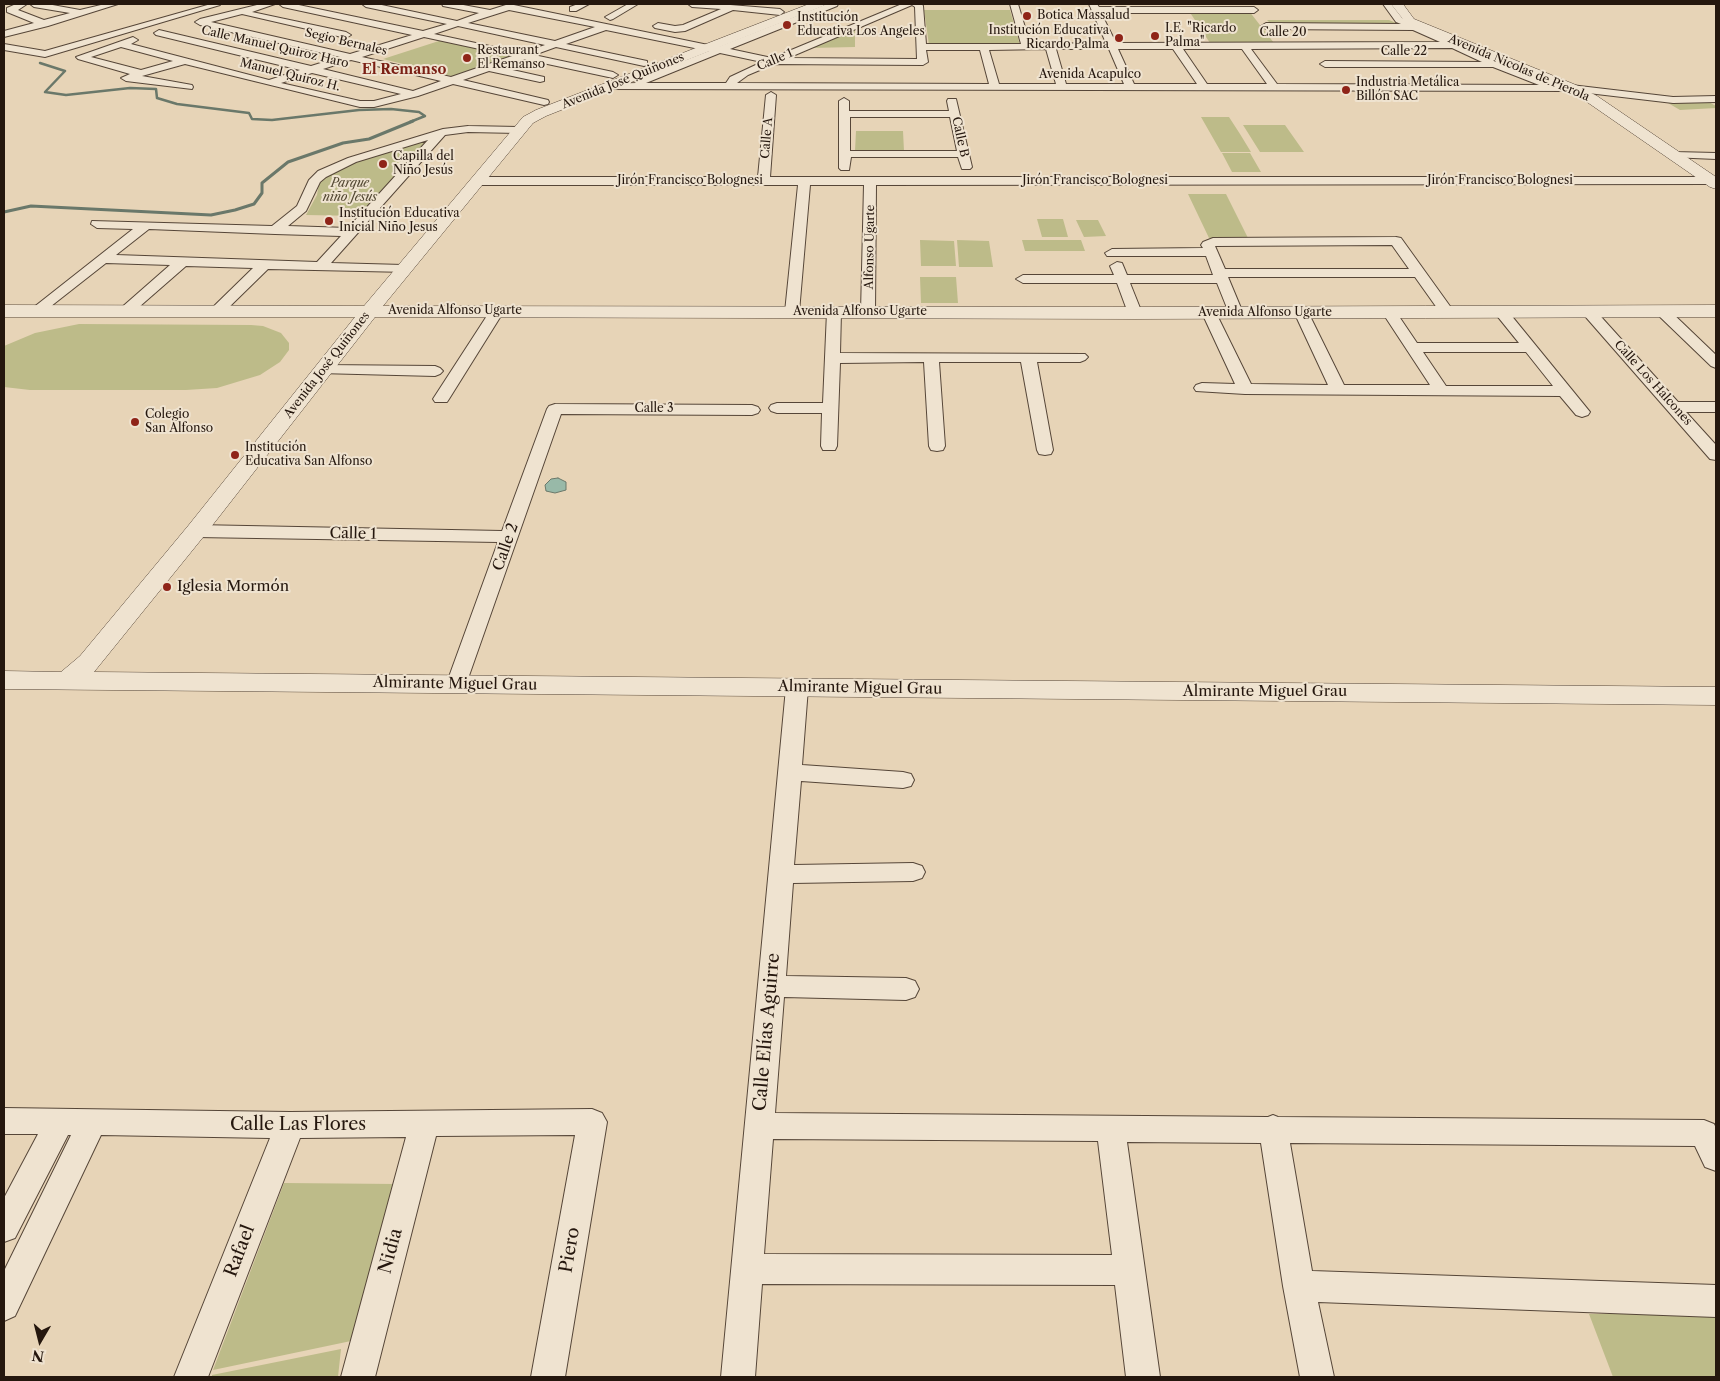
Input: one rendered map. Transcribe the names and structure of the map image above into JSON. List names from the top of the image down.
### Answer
{
  "streets": {
    "street": [
      "Calle 20",
      "Segio Bernales",
      "Calle Manuel Quiroz Haro",
      "Calle 22",
      "Calle 1",
      "Avenida Nicolas de Pierola",
      "Manuel Quiroz H.",
      "Avenida Acapulco",
      "Avenida José Quiñones",
      "Calle B",
      "Calle A",
      "Jirón Francisco Bolognesi",
      "Alfonso Ugarte",
      "Avenida Alfonso Ugarte",
      "Calle Los Halcones",
      "Calle 3",
      "Calle 2",
      "Almirante Miguel Grau",
      "Calle Elías Aguirre",
      "Calle Las Flores",
      "Piero",
      "Rafael",
      "Nidia"
    ]
  },
  "crossings": [
    ["Calle 20", "Avenida Nicolas de Pierola"],
    ["Segio Bernales", "Manuel Quiroz H."],
    ["Calle Manuel Quiroz Haro", "Manuel Quiroz H."],
    ["Calle 22", "Avenida Nicolas de Pierola"],
    ["Calle 1", "Avenida Acapulco"],
    ["Calle 1", "Avenida José Quiñones"],
    ["Calle 1", "Calle 2"],
    ["Avenida Nicolas de Pierola", "Avenida Acapulco"],
    ["Avenida Nicolas de Pierola", "Jirón Francisco Bolognesi"],
    ["Manuel Quiroz H.", "Avenida Acapulco"],
    ["Avenida Acapulco", "Avenida José Quiñones"],
    ["Avenida José Quiñones", "Jirón Francisco Bolognesi"],
    ["Avenida José Quiñones", "Avenida Alfonso Ugarte"],
    ["Avenida José Quiñones", "Almirante Miguel Grau"],
    ["Calle B", "Jirón Francisco Bolognesi"],
    ["Calle A", "Jirón Francisco Bolognesi"],
    ["Jirón Francisco Bolognesi", "Alfonso Ugarte"],
    ["Alfonso Ugarte", "Avenida Alfonso Ugarte"],
    ["Avenida Alfonso Ugarte", "Calle Los Halcones"],
    ["Calle 3", "Calle 2"],
    ["Calle 2", "Almirante Miguel Grau"],
    ["Almirante Miguel Grau", "Calle Elías Aguirre"],
    ["Calle Las Flores", "Piero"],
    ["Calle Las Flores", "Rafael"],
    ["Calle Las Flores", "Nidia"]
  ],
  "districts": ["El Remanso"],
  "parks": ["Parque niño Jesús"],
  "places": [
    "Botica Massalud",
    "Institución Educativa Los Angeles",
    "I.E. \"Ricardo Palma\"",
    "Institución Educativa Ricardo Palma",
    "Restaurant El Remanso",
    "Industria Metálica Billón SAC",
    "Capilla del Niño Jesús",
    "Institución Educativa Inicial Niño Jesus",
    "Colegio San Alfonso",
    "Institución Educativa San Alfonso",
    "Iglesia Mormón"
  ],
  "north": "bottom"
}
